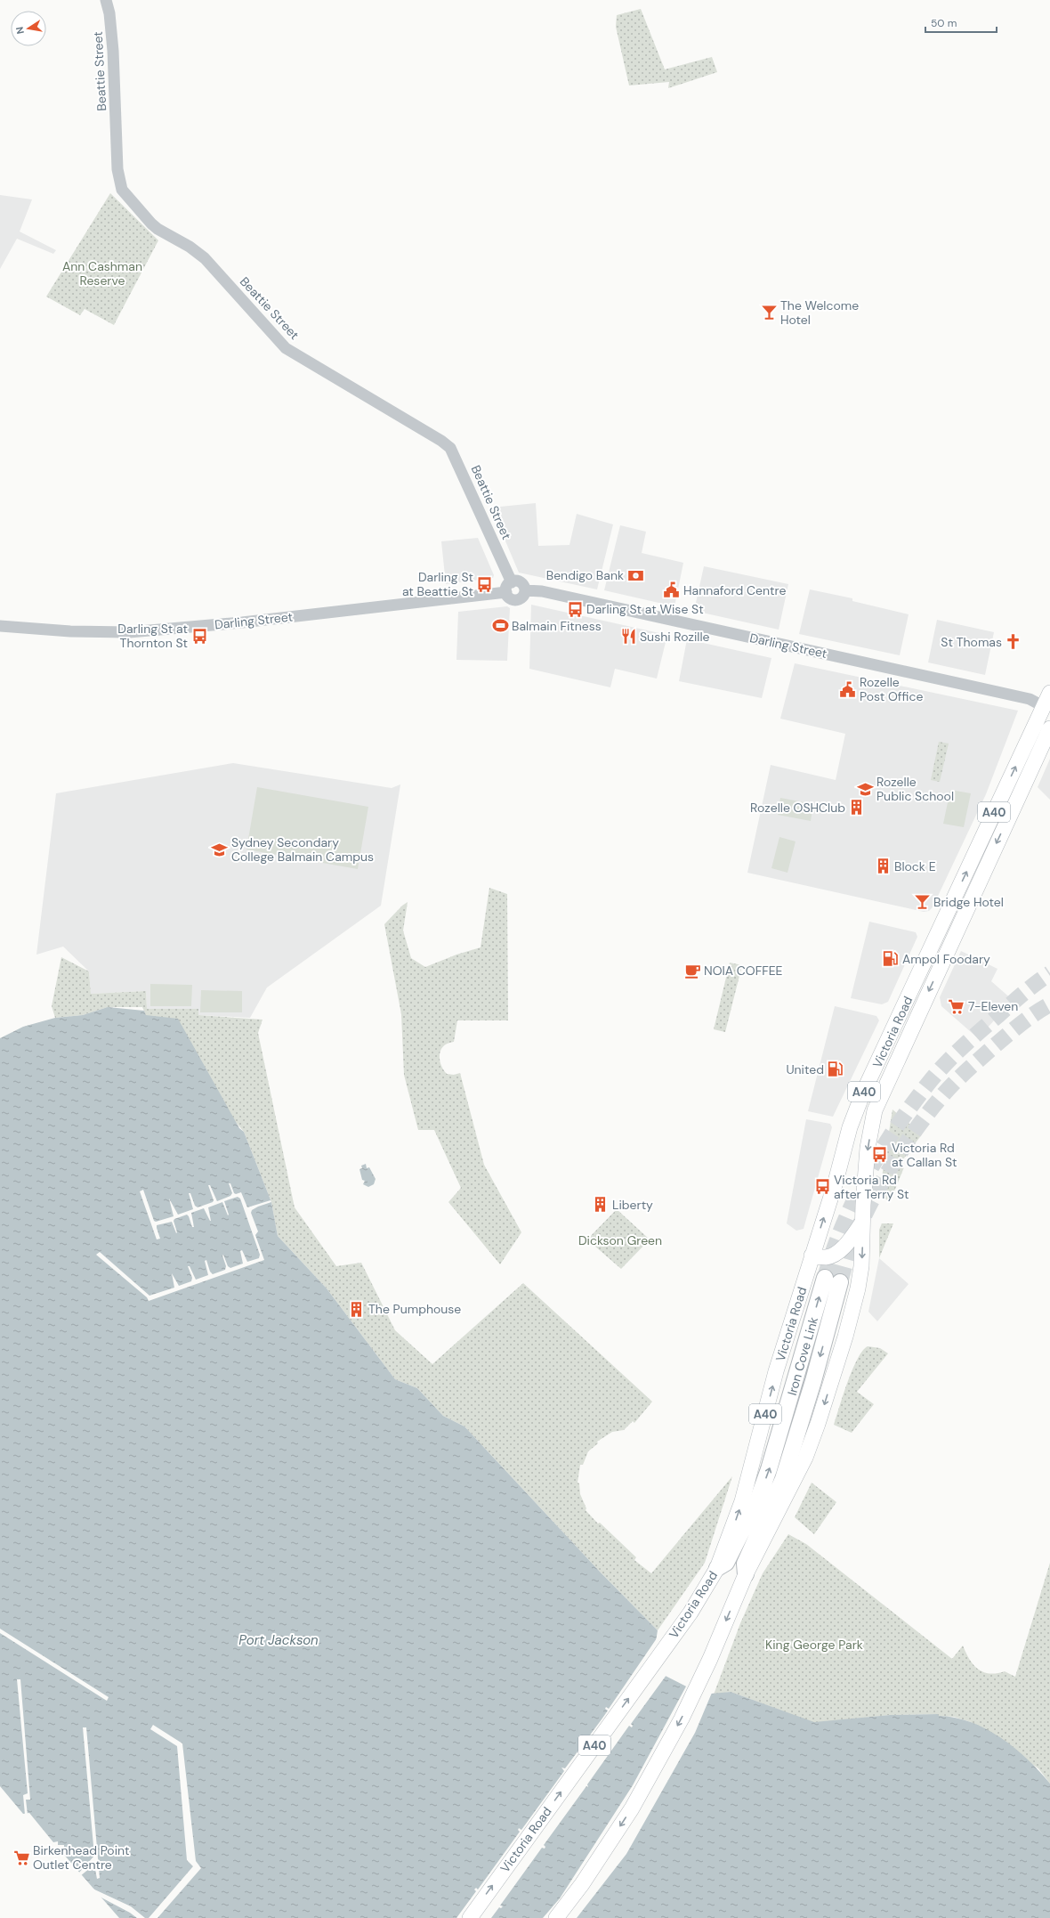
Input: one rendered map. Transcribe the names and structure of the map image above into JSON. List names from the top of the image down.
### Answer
{
  "streets": {
    "highway": ["A40", "Victoria Road", "Iron Cove Link"],
    "street": ["Beattie Street", "Darling Street"]
  },
  "crossings": [
    ["Beattie Street", "Darling Street"],
    ["Darling Street", "Victoria Road"],
    ["Victoria Road", "Iron Cove Link"]
  ],
  "water": ["Port Jackson"],
  "parks": ["Ann Cashman Reserve", "Dickson Green", "King George Park"],
  "places": {
    "bar": ["The Welcome Hotel", "Bridge Hotel"],
    "bank": ["Bendigo Bank"],
    "bus stop": [
      "Darling St at Beattie St",
      "Darling St at Wise St",
      "Darling St at Thornton St",
      "Victoria Rd at Callan St",
      "Victoria Rd after Terry St"
    ],
    "public building": ["Hannaford Centre", "Rozelle Post Office"],
    "sports": ["Balmain Fitness"],
    "restaurant": ["Sushi Rozille"],
    "church": ["St Thomas"],
    "school or university": ["Rozelle Public School", "Sydney Secondary College Balmain Campus"],
    "building": [
      "Rozelle OSHClub",
      "Block E",
      "Liberty",
      "The Pumphouse"
    ],
    "fuel station": ["Ampol Foodary", "United"],
    "cafe": ["NOIA COFFEE"],
    "supermarket": ["7-Eleven", "Birkenhead Point Outlet Centre"]
  },
  "scale_bar": "50 m",
  "north": "left"
}
